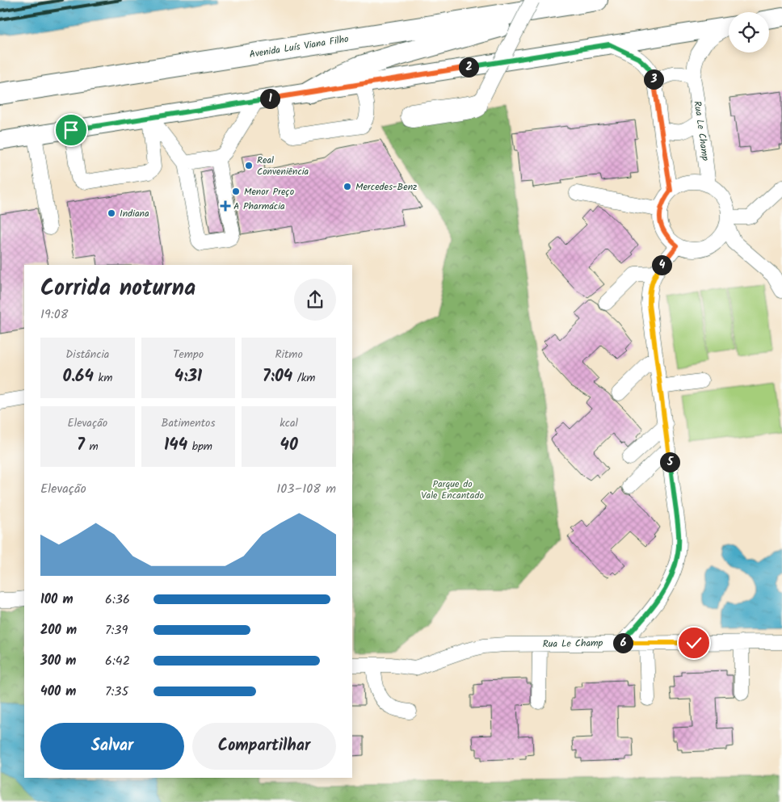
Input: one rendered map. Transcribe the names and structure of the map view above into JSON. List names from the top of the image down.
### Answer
{
  "streets": {
    "highway": ["Avenida Luís Viana Filho"],
    "street": ["Rua Le Champ"]
  },
  "parks": ["Parque do Vale Encantado"],
  "places": {
    "other": [
      "Real Conveniência",
      "Mercedes-Benz",
      "Menor Preço",
      "Indiana"
    ],
    "health": ["A Pharmácia"]
  },
  "page": {
    "pins": [
      "2",
      "3",
      "1",
      "4",
      "5",
      "6"
    ],
    "heading": ["Corrida noturna", "19:08"],
    "stats": [
      ["Distância", "0.64 km"],
      ["Tempo", "4:31"],
      ["Ritmo", "7:04 /km"],
      ["Elevação", "7 m"],
      ["Batimentos", "144 bpm"],
      ["kcal", "40"]
    ],
    "chart": ["Elevação", "103–108 m"],
    "list": [
      {
        "name": "100 m",
        "note": "6:36"
      },
      {
        "name": "200 m",
        "note": "7:39"
      },
      {
        "name": "300 m",
        "note": "6:42"
      },
      {
        "name": "400 m",
        "note": "7:35"
      }
    ],
    "buttons": ["Salvar", "Compartilhar"]
  }
}
